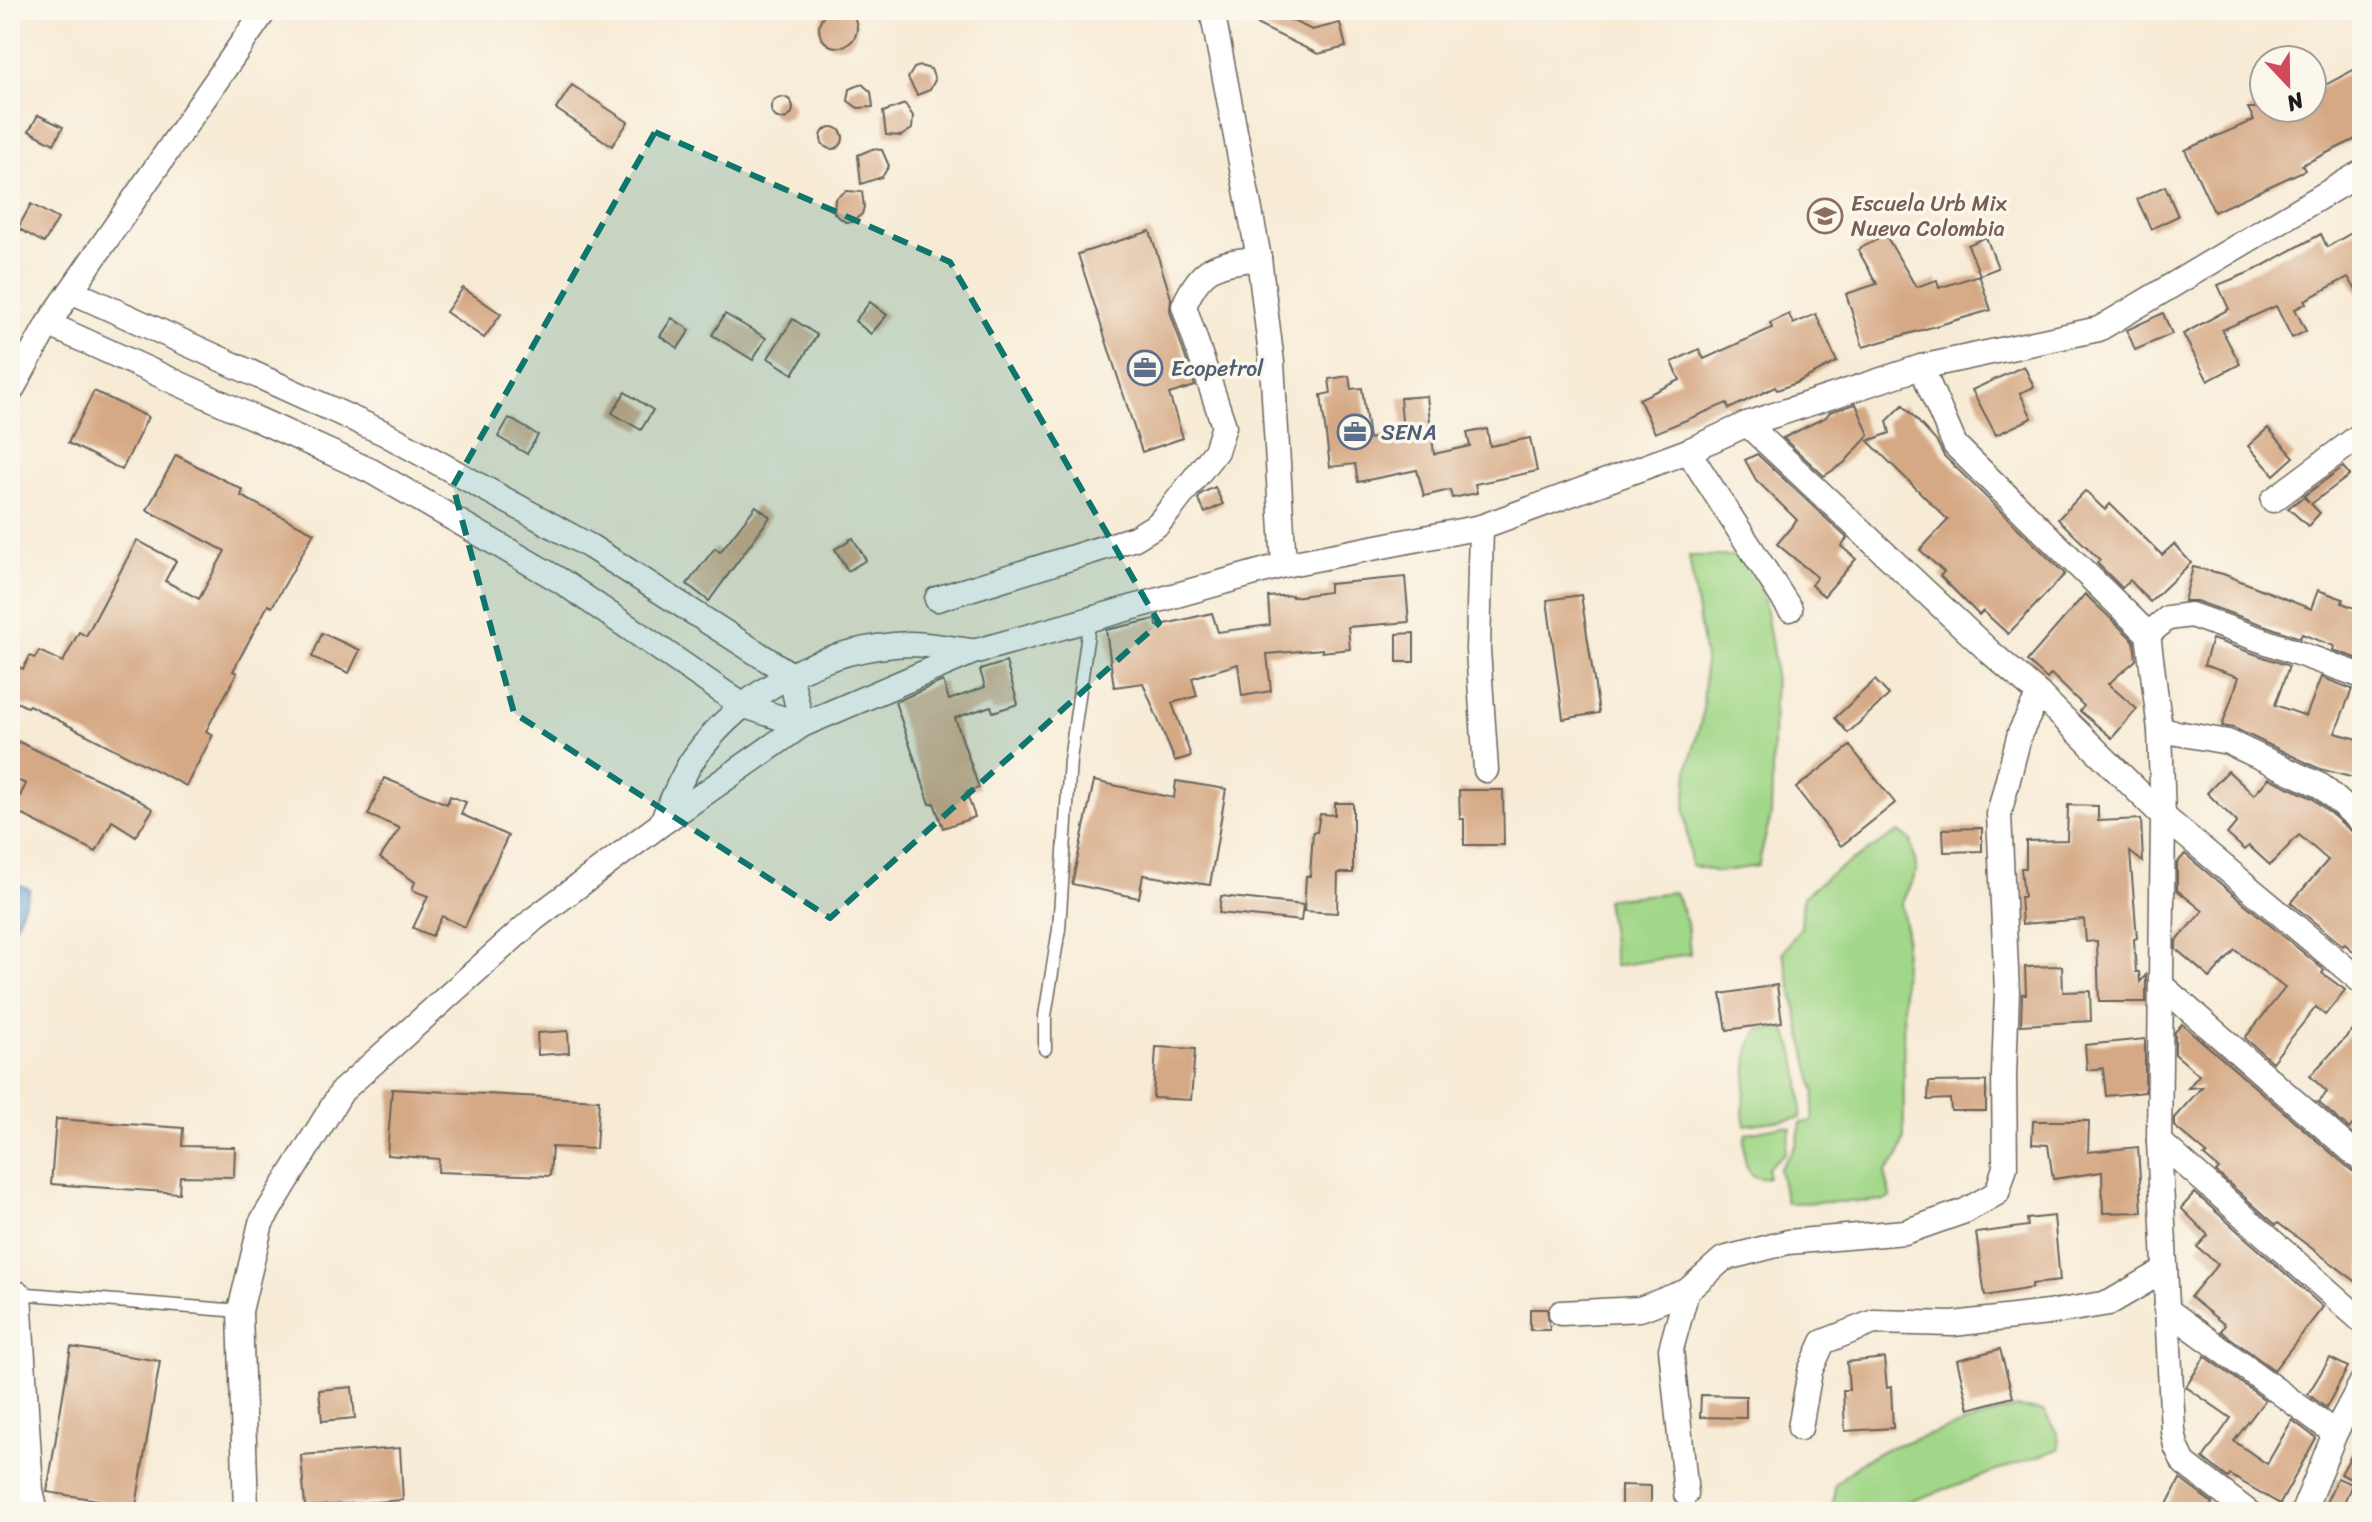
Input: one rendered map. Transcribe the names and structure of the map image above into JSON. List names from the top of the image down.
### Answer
{
  "places": {
    "school or university": ["Escuela Urb Mix Nueva Colombia"],
    "office": ["Ecopetrol", "SENA"]
  },
  "north": "bottom"
}
